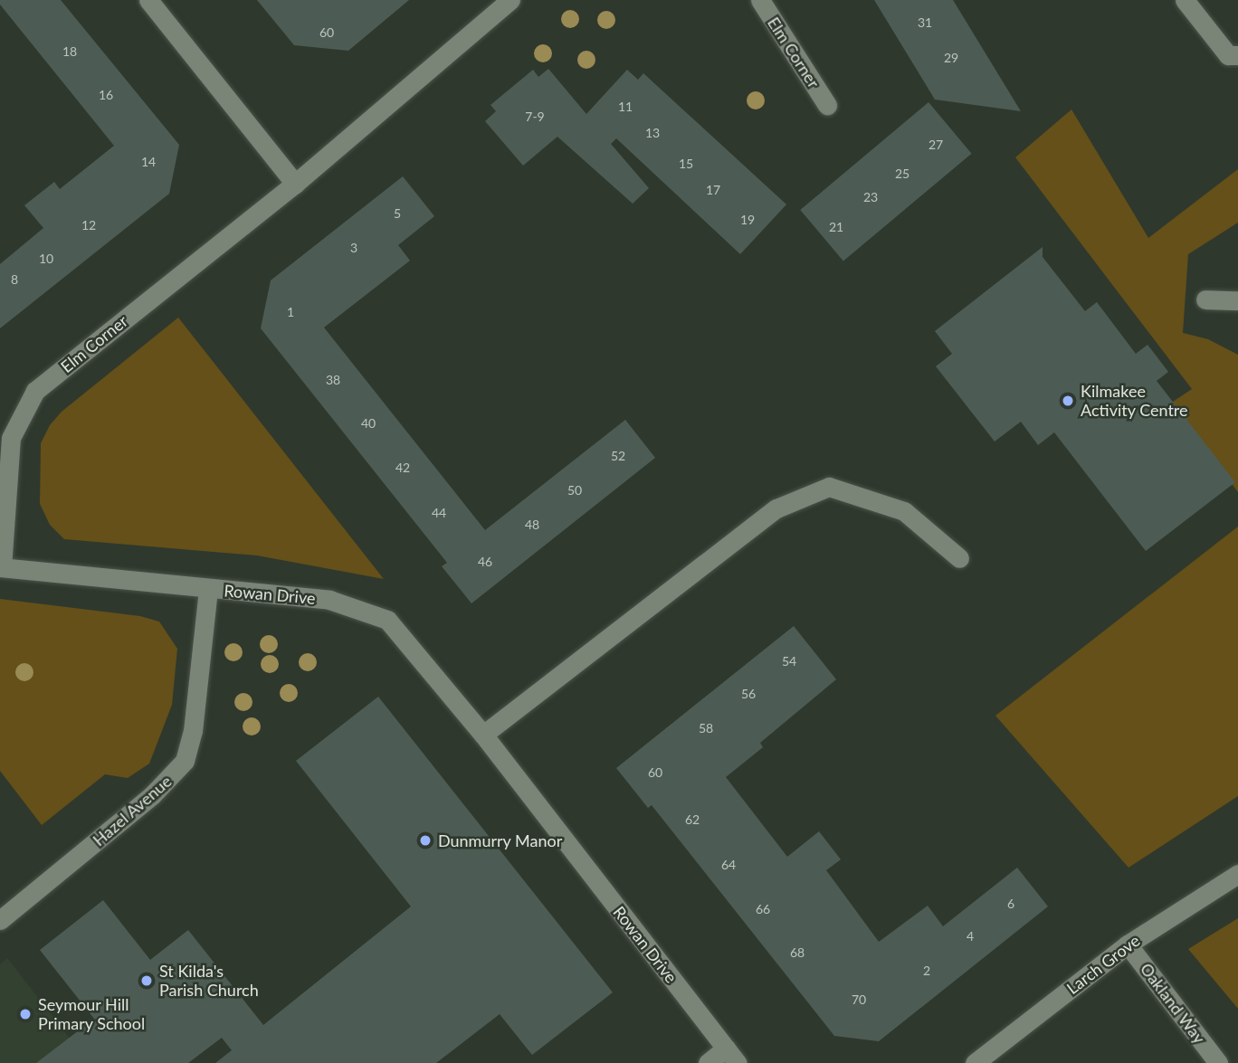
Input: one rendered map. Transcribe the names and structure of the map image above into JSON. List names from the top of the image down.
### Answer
{
  "streets": {
    "street": [
      "Elm Corner",
      "Rowan Drive",
      "Hazel Avenue",
      "Larch Grove",
      "Oakland Way"
    ]
  },
  "crossings": [
    ["Elm Corner", "Rowan Drive"],
    ["Rowan Drive", "Hazel Avenue"],
    ["Larch Grove", "Oakland Way"]
  ],
  "places": [
    "Kilmakee Activity Centre",
    "Dunmurry Manor",
    "St Kilda's Parish Church",
    "Seymour Hill Primary School"
  ],
  "house_numbers": [
    "31",
    "60",
    "18",
    "29",
    "16",
    "11",
    "7-9",
    "13",
    "27",
    "14",
    "15",
    "25",
    "17",
    "23",
    "5",
    "19",
    "12",
    "21",
    "3",
    "10",
    "8",
    "1",
    "38",
    "40",
    "52",
    "42",
    "50",
    "44",
    "48",
    "46",
    "54",
    "56",
    "58",
    "60",
    "62",
    "64",
    "6",
    "66",
    "4",
    "68",
    "2",
    "70"
  ]
}
